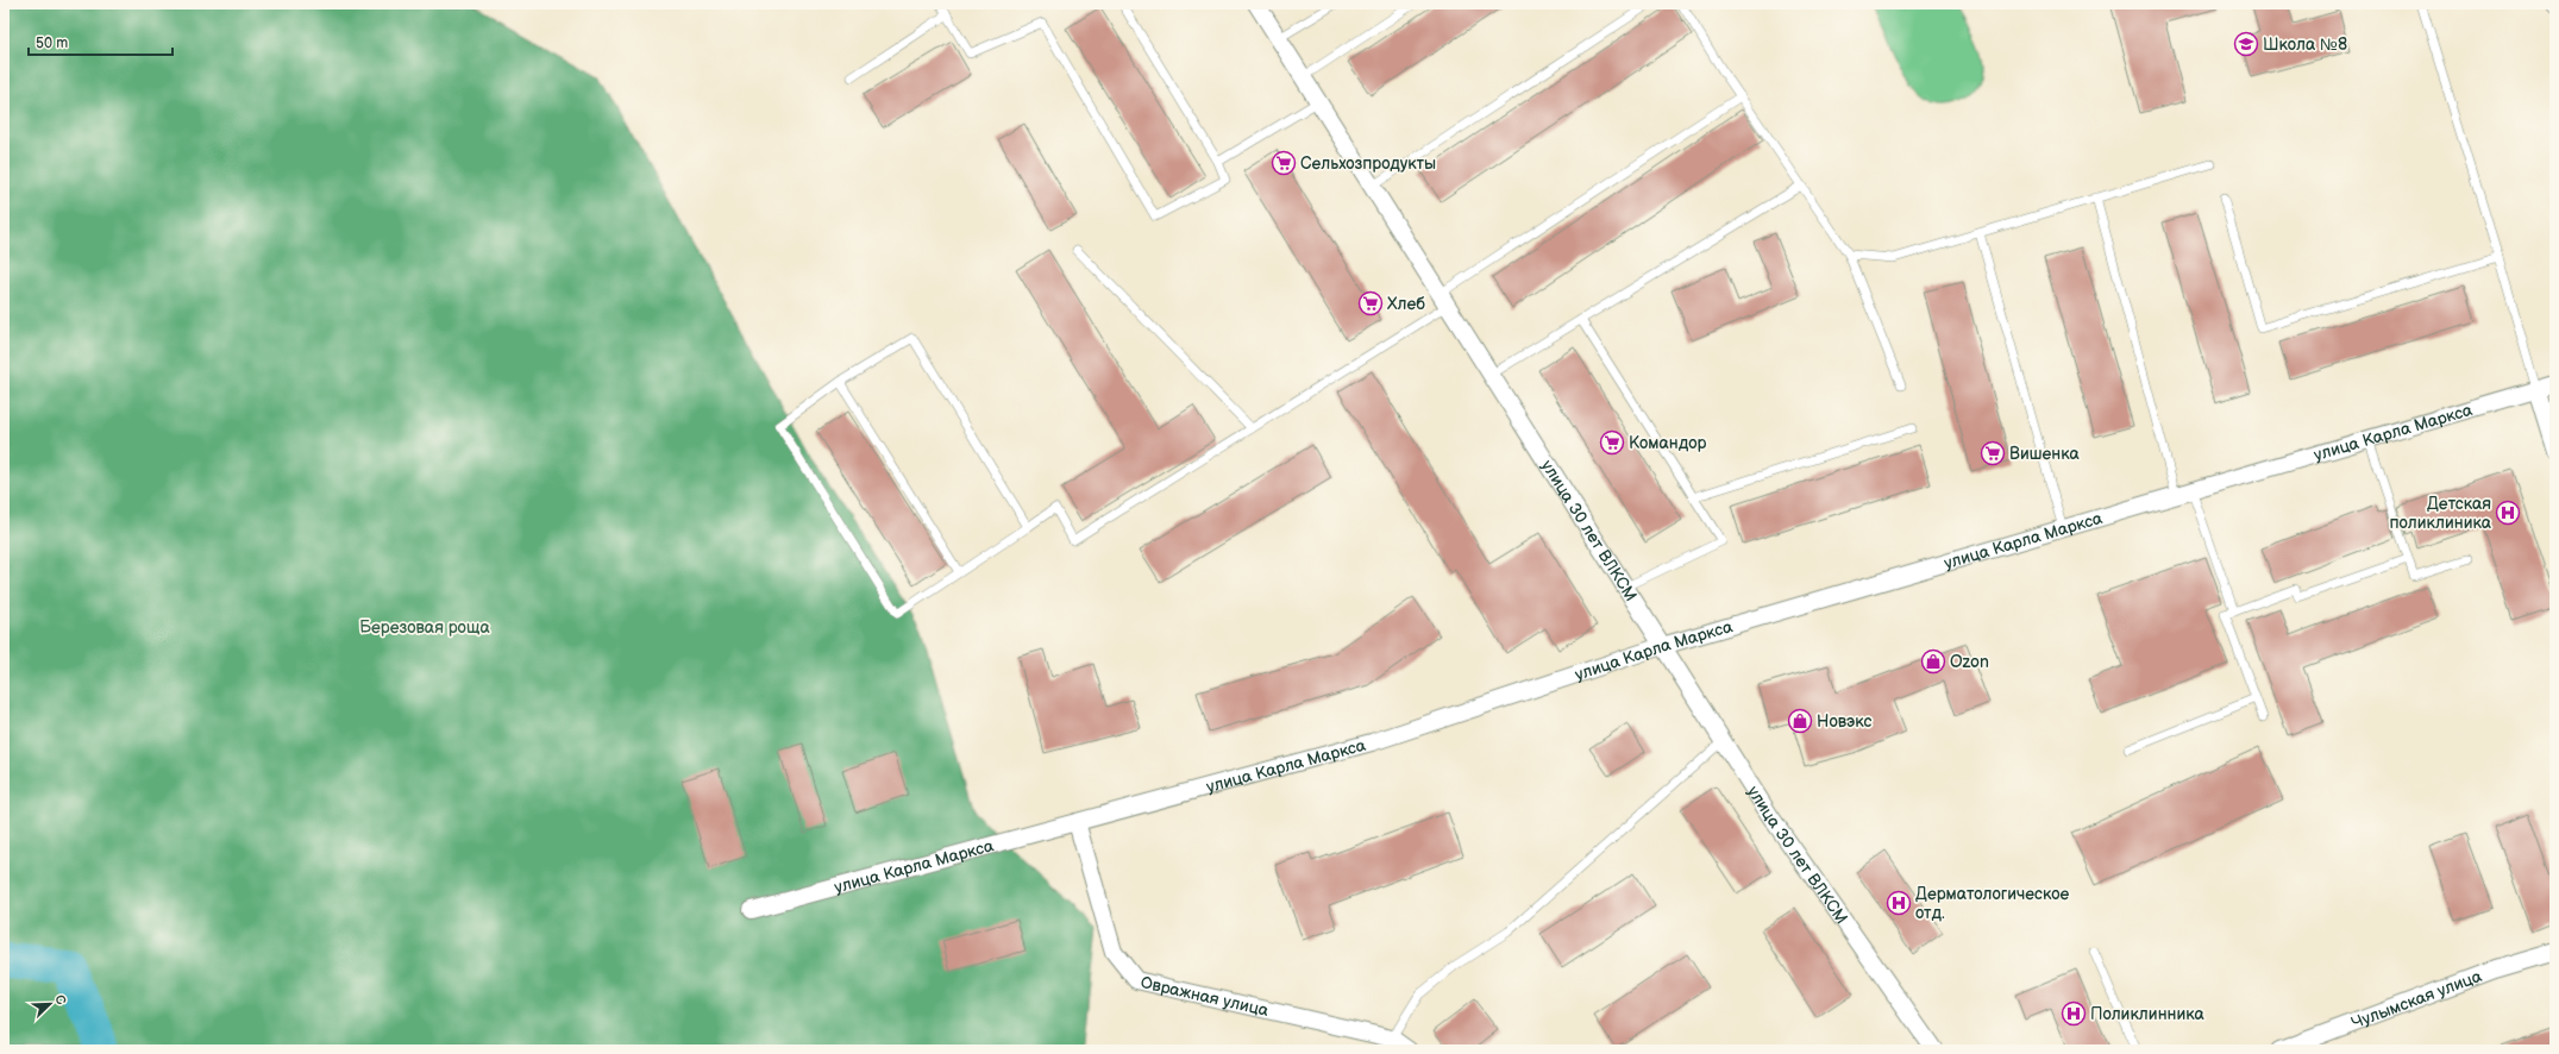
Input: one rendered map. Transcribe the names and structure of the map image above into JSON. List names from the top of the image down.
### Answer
{
  "streets": {
    "street": [
      "улица Карла Маркса",
      "улица 30 лет ВЛКСМ",
      "Овражная улица",
      "Чулымская улица"
    ]
  },
  "crossings": [
    ["улица Карла Маркса", "улица 30 лет ВЛКСМ"],
    ["улица Карла Маркса", "Овражная улица"]
  ],
  "parks": ["Березовая роща"],
  "places": {
    "school or university": ["Школа №8"],
    "supermarket": [
      "Сельхозпродукты",
      "Хлеб",
      "Командор",
      "Вишенка"
    ],
    "hospital": ["Детская поликлиника", "Дерматологическое отд.", "Поликлинника"],
    "shop": ["Ozon", "Новэкс"]
  },
  "scale_bar": "50 m",
  "north": "top right"
}
